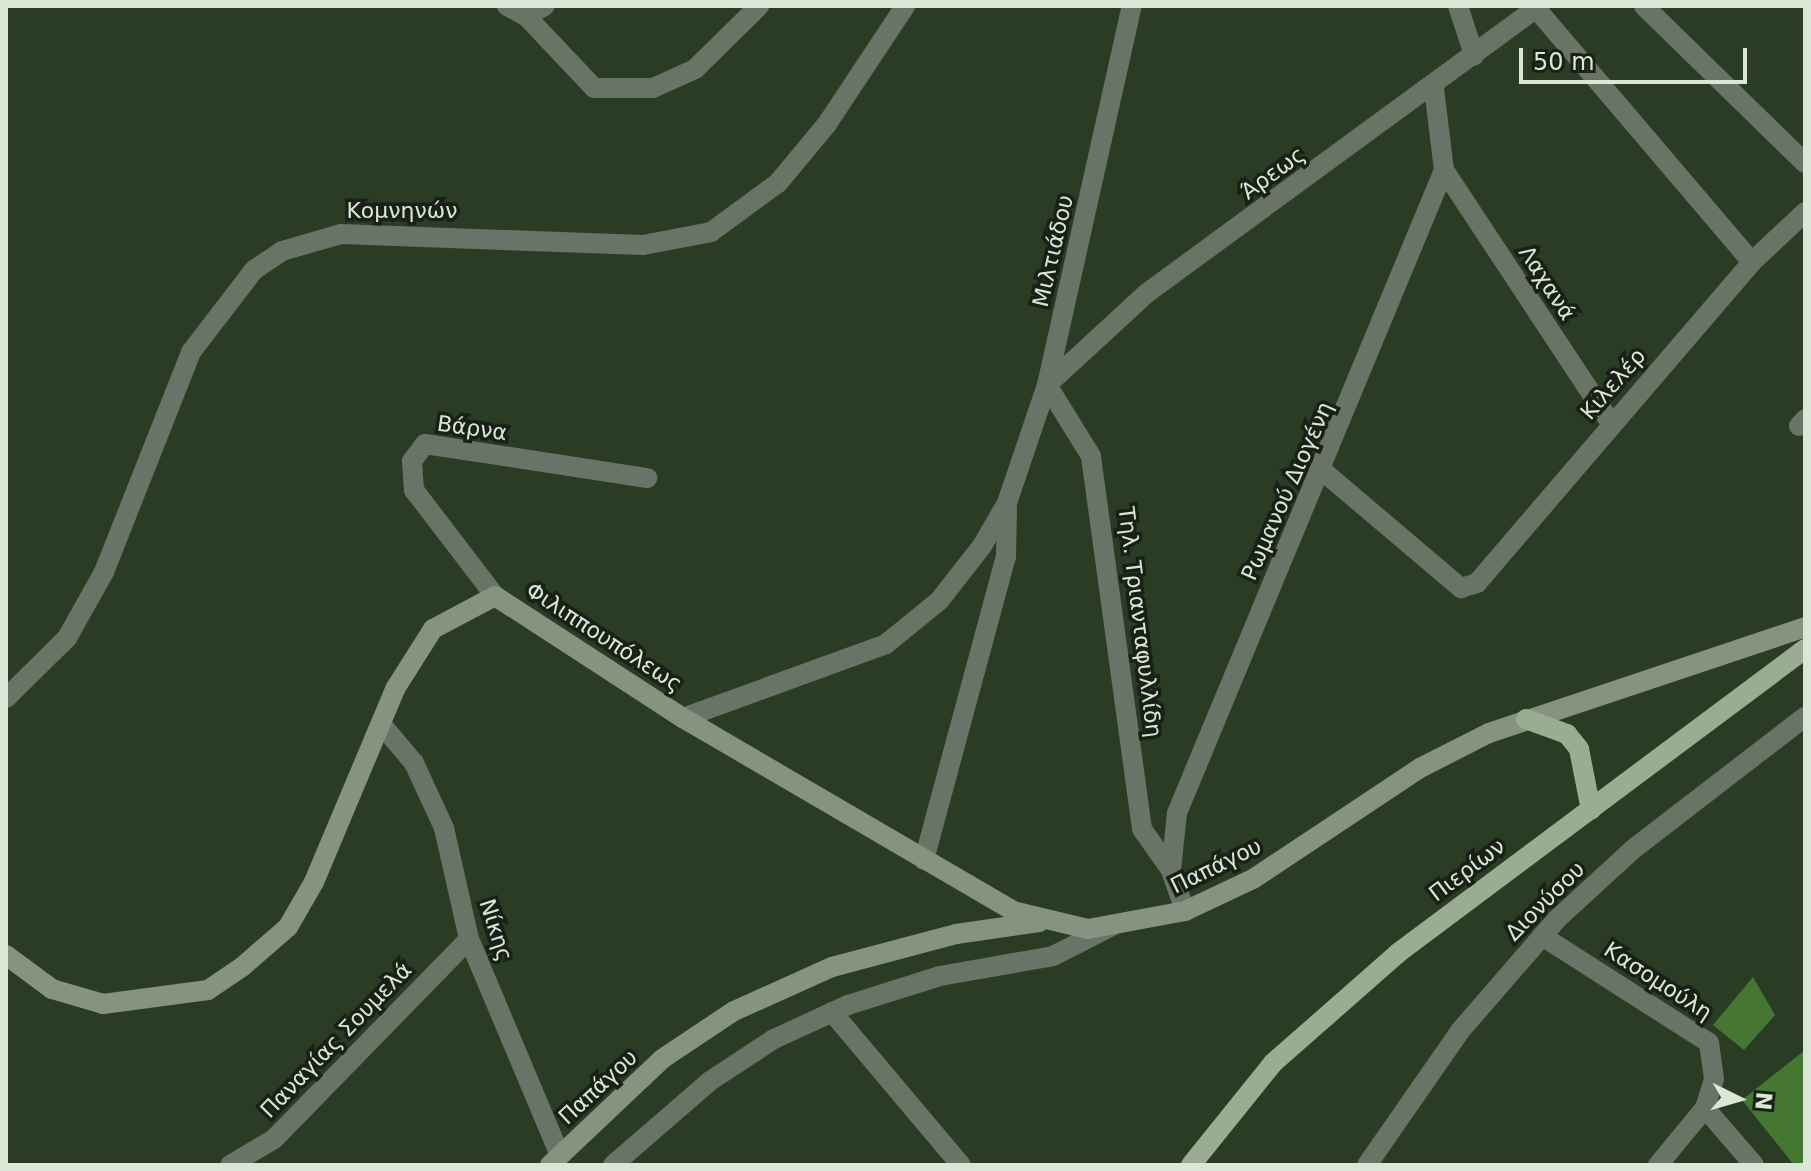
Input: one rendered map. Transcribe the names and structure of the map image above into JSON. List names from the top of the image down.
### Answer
{
  "streets": {
    "main road": ["Πιερίων"],
    "street": [
      "Άρεως",
      "Κομνηνών",
      "Μιλτιάδου",
      "Λαχανά",
      "Κιλελέρ",
      "Βάρνα",
      "Ρωμανού Διογένη",
      "Τηλ. Τριανταφυλλίδη",
      "Φιλιππουπόλεως",
      "Παπάγου",
      "Διονύσου",
      "Νίκης",
      "Κασομούλη",
      "Παναγίας Σουμελά"
    ]
  },
  "crossings": [
    ["Άρεως", "Μιλτιάδου"],
    ["Άρεως", "Ρωμανού Διογένη"],
    ["Άρεως", "Τηλ. Τριανταφυλλίδη"],
    ["Μιλτιάδου", "Τηλ. Τριανταφυλλίδη"],
    ["Μιλτιάδου", "Φιλιππουπόλεως"],
    ["Λαχανά", "Κιλελέρ"],
    ["Λαχανά", "Ρωμανού Διογένη"],
    ["Κιλελέρ", "Ρωμανού Διογένη"],
    ["Βάρνα", "Φιλιππουπόλεως"],
    ["Ρωμανού Διογένη", "Τηλ. Τριανταφυλλίδη"],
    ["Ρωμανού Διογένη", "Παπάγου"],
    ["Φιλιππουπόλεως", "Παπάγου"],
    ["Φιλιππουπόλεως", "Νίκης"],
    ["Παπάγου", "Νίκης"],
    ["Διονύσου", "Κασομούλη"],
    ["Νίκης", "Παναγίας Σουμελά"]
  ],
  "scale_bar": "50 m",
  "north": "right"
}
